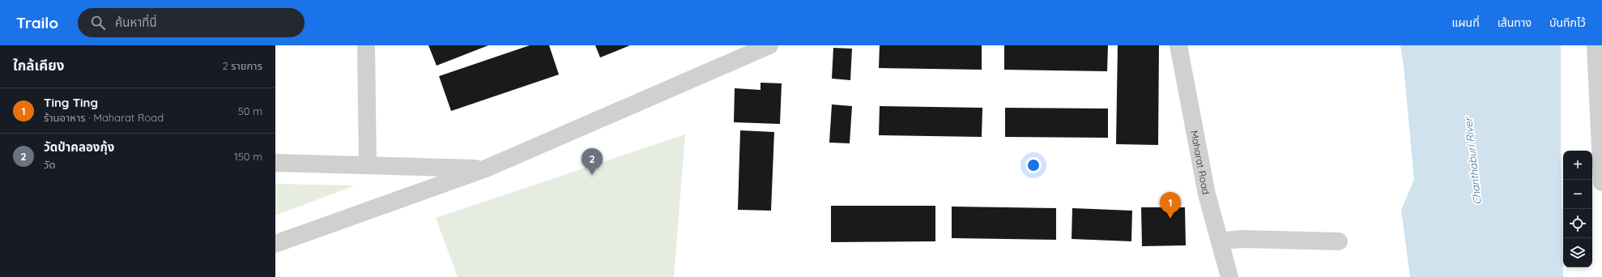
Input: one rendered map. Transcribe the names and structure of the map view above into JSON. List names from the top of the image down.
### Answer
{
  "streets": {
    "street": ["Maharat Road"]
  },
  "water": ["Chanthaburi River"],
  "page": {
    "header": "Trailo",
    "search": "ค้นหาที่นี่",
    "nav": ["แผนที่", "เส้นทาง", "บันทึกไว้"],
    "heading": ["ใกล้เคียง", "2 รายการ"],
    "list": [
      {
        "mark": "1",
        "name": "Ting Ting",
        "note": "ร้านอาหาร · Maharat Road",
        "value": "50 m"
      },
      {
        "mark": "2",
        "name": "วัดป่าคลองกุ้ง",
        "note": "วัด",
        "value": "150 m"
      }
    ],
    "pins": ["2", "1"],
    "map_buttons": ["+", "−"]
  }
}
